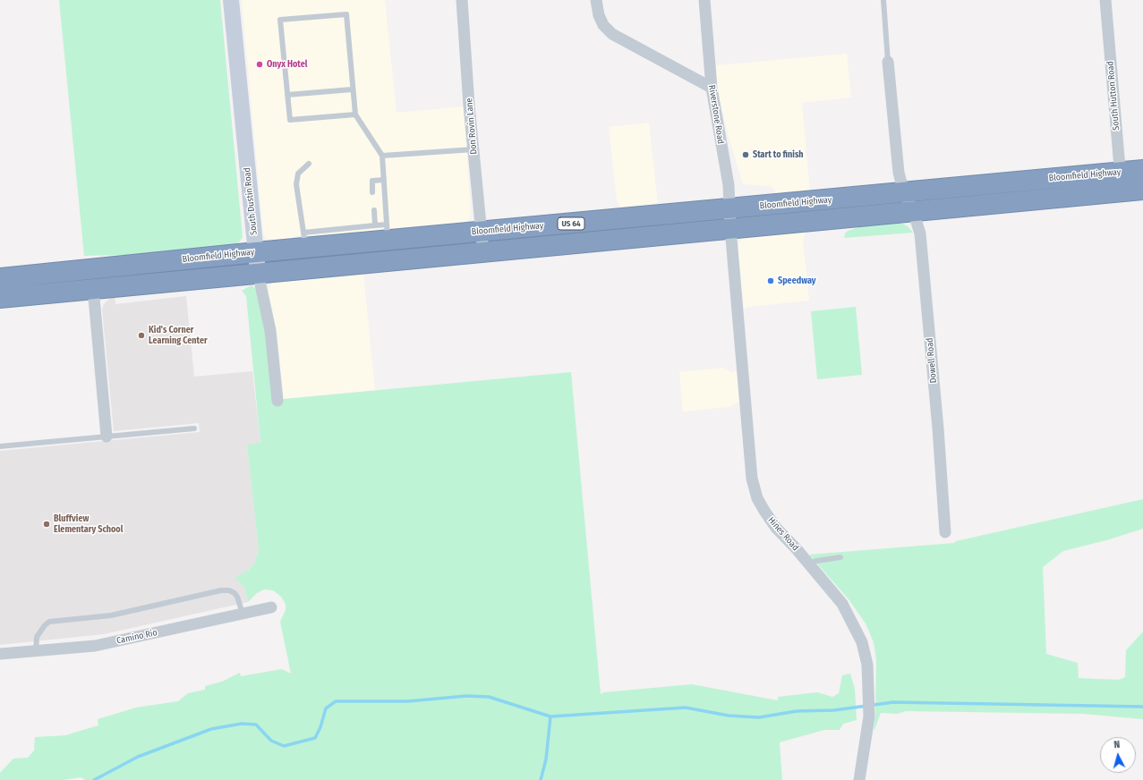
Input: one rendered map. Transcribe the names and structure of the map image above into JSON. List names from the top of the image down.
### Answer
{
  "streets": {
    "highway": ["Bloomfield Highway", "US 64"],
    "street": [
      "South Hutton Road",
      "Riverstone Road",
      "Don Rovin Lane",
      "South Dustin Road",
      "Dowell Road",
      "Hines Road",
      "Camino Rio"
    ]
  },
  "crossings": [
    ["South Hutton Road", "Bloomfield Highway"],
    ["Riverstone Road", "Bloomfield Highway"],
    ["Riverstone Road", "Hines Road"],
    ["Don Rovin Lane", "Bloomfield Highway"],
    ["Bloomfield Highway", "South Dustin Road"],
    ["Bloomfield Highway", "Dowell Road"],
    ["Bloomfield Highway", "Hines Road"]
  ],
  "places": [
    "Onyx Hotel",
    "Start to finish",
    "Speedway",
    "Kid's Corner Learning Center",
    "Bluffview Elementary School"
  ],
  "north": "top"
}
